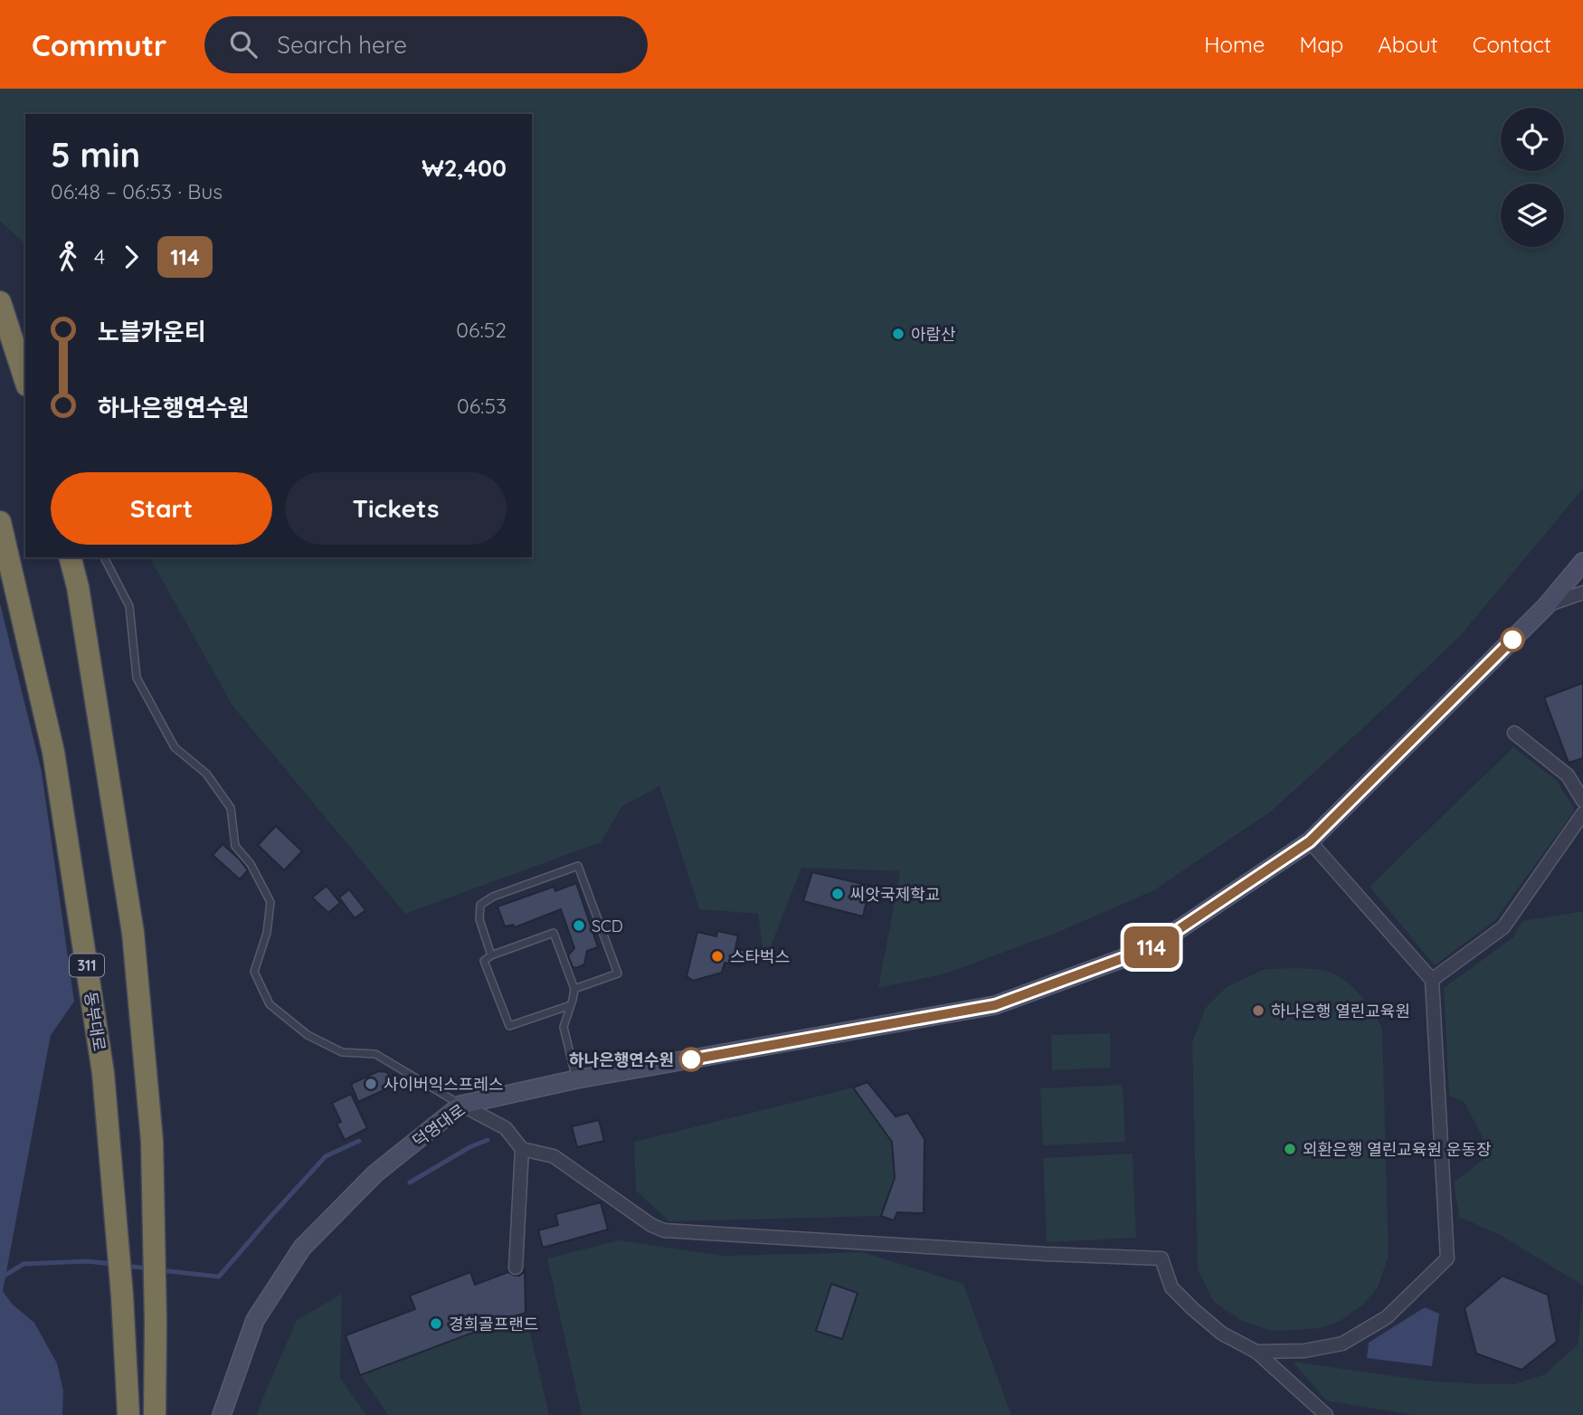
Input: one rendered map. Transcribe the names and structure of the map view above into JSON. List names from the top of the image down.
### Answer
{
  "streets": {
    "highway": ["311", "동부대로"],
    "main road": ["덕영대로"]
  },
  "places": [
    "아람산",
    "씨앗국제학교",
    "SCD",
    "스타벅스",
    "하나은행 열린교육원",
    "하나은행연수원",
    "사이버익스프레스",
    "외환은행 열린교육원 운동장",
    "경희골프랜드"
  ],
  "lines": ["bus line 114"],
  "page": {
    "header": "Commutr",
    "search": "Search here",
    "nav": [
      "Home",
      "Map",
      "About",
      "Contact"
    ],
    "on_map": "114",
    "heading": ["5 min", "06:48 – 06:53 · Bus", "₩2,400"],
    "legs": ["4", "114"],
    "list": [
      {
        "name": "노블카운티",
        "value": "06:52"
      },
      {
        "name": "하나은행연수원",
        "value": "06:53"
      }
    ],
    "buttons": ["Start", "Tickets"]
  }
}
